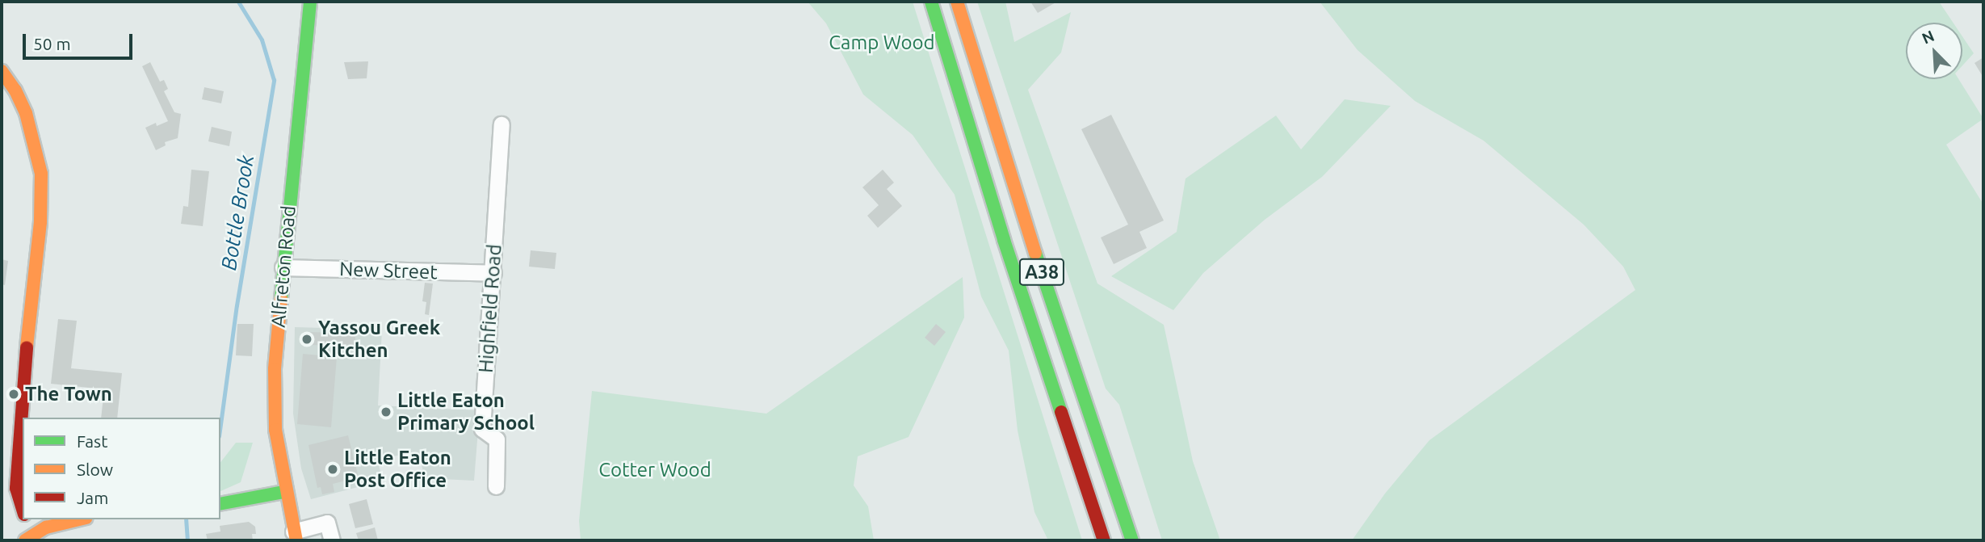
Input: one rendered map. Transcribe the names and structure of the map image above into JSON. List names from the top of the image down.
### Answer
{
  "streets": {
    "main road": ["Alfreton Road", "A38"],
    "street": ["New Street", "Highfield Road"]
  },
  "crossings": [
    ["Alfreton Road", "New Street"],
    ["New Street", "Highfield Road"]
  ],
  "water": ["Bottle Brook"],
  "parks": ["Camp Wood", "Cotter Wood"],
  "places": [
    "Yassou Greek Kitchen",
    "The Town",
    "Little Eaton Primary School",
    "Little Eaton Post Office"
  ],
  "legend": ["Fast", "Slow", "Jam"],
  "scale_bar": "50 m",
  "north": "top left"
}
